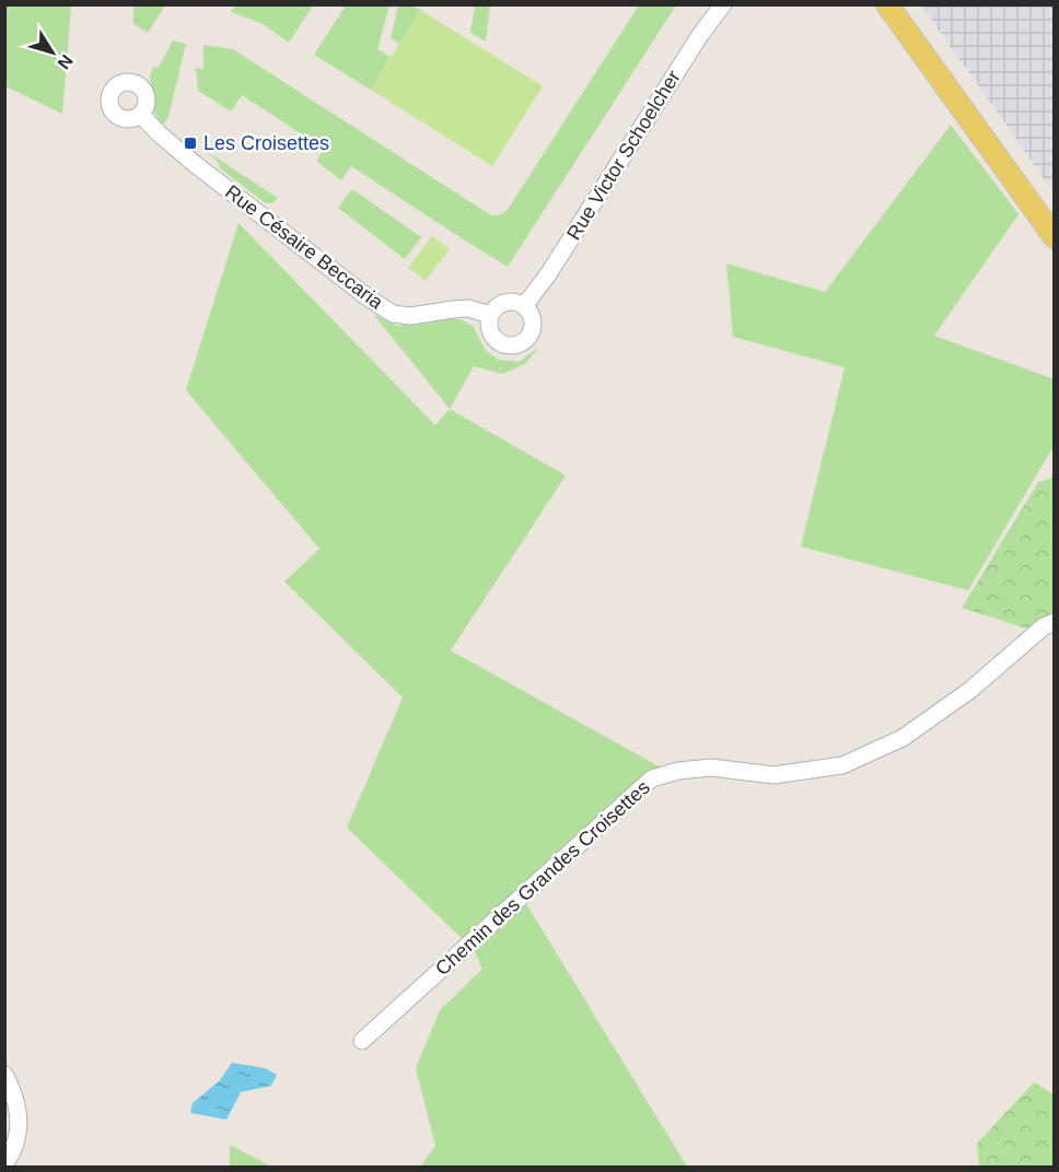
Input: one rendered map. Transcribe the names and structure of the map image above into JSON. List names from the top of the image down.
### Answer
{
  "streets": {
    "street": ["Rue Victor Schoelcher", "Rue Césaire Beccaria", "Chemin des Grandes Croisettes"]
  },
  "crossings": [
    ["Rue Victor Schoelcher", "Rue Césaire Beccaria"]
  ],
  "places": {
    "transit": ["Les Croisettes"]
  },
  "north": "bottom right"
}
